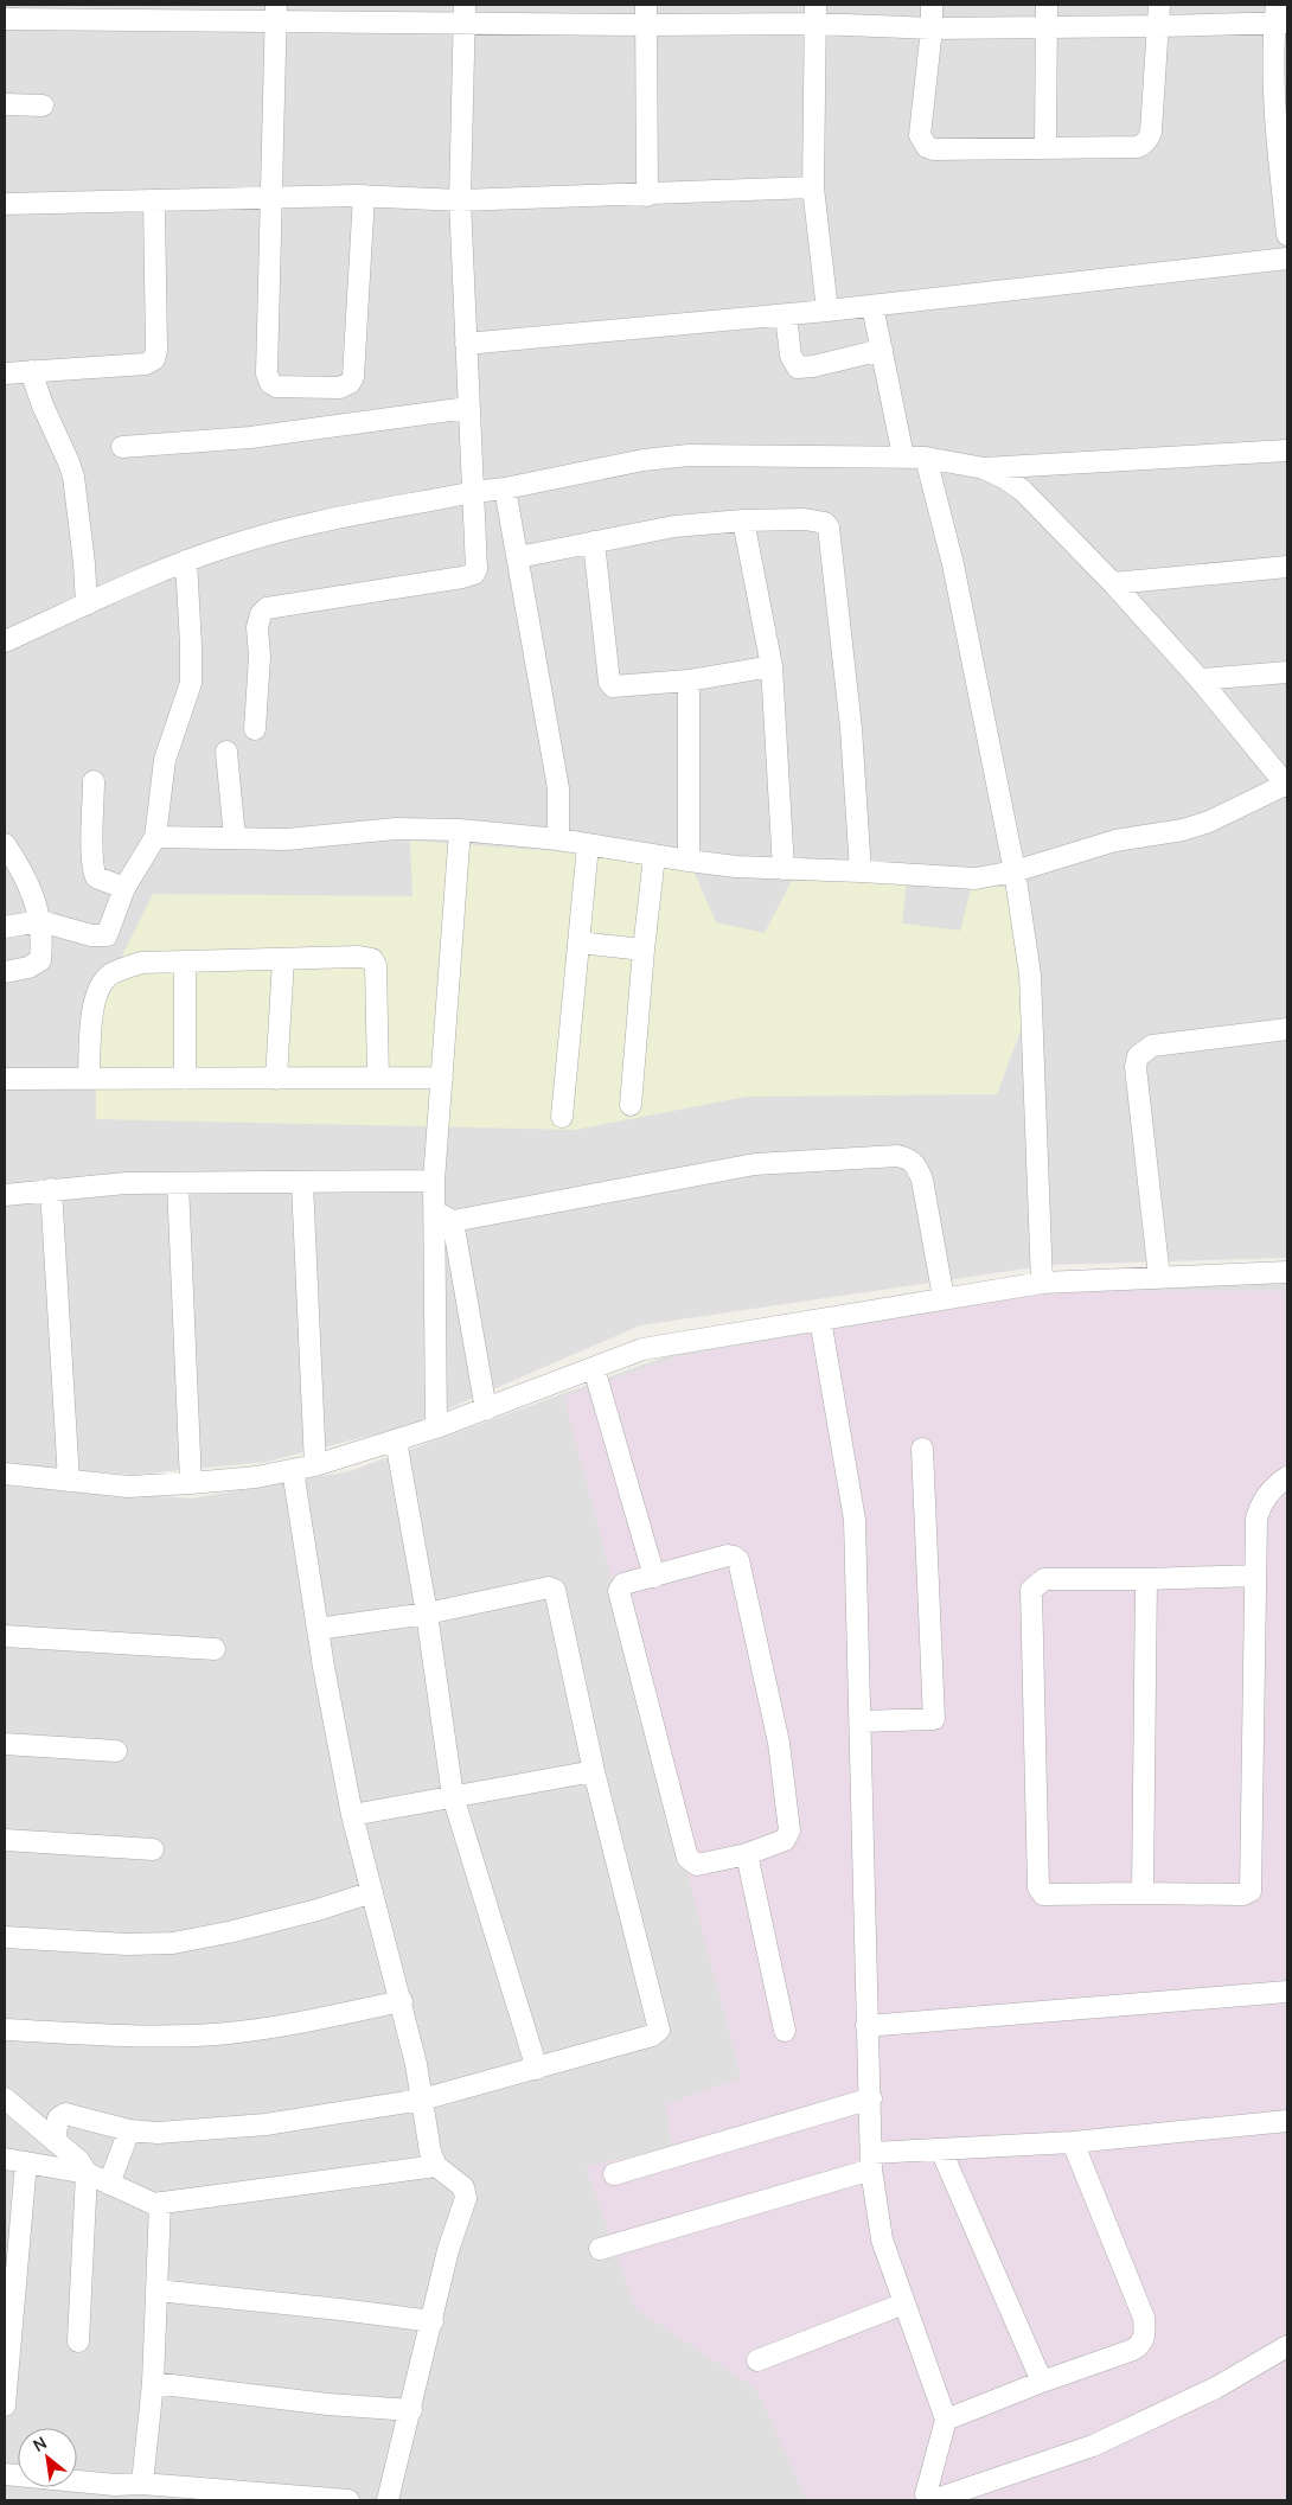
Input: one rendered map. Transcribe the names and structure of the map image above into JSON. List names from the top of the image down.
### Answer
{
  "north": "top left"
}
